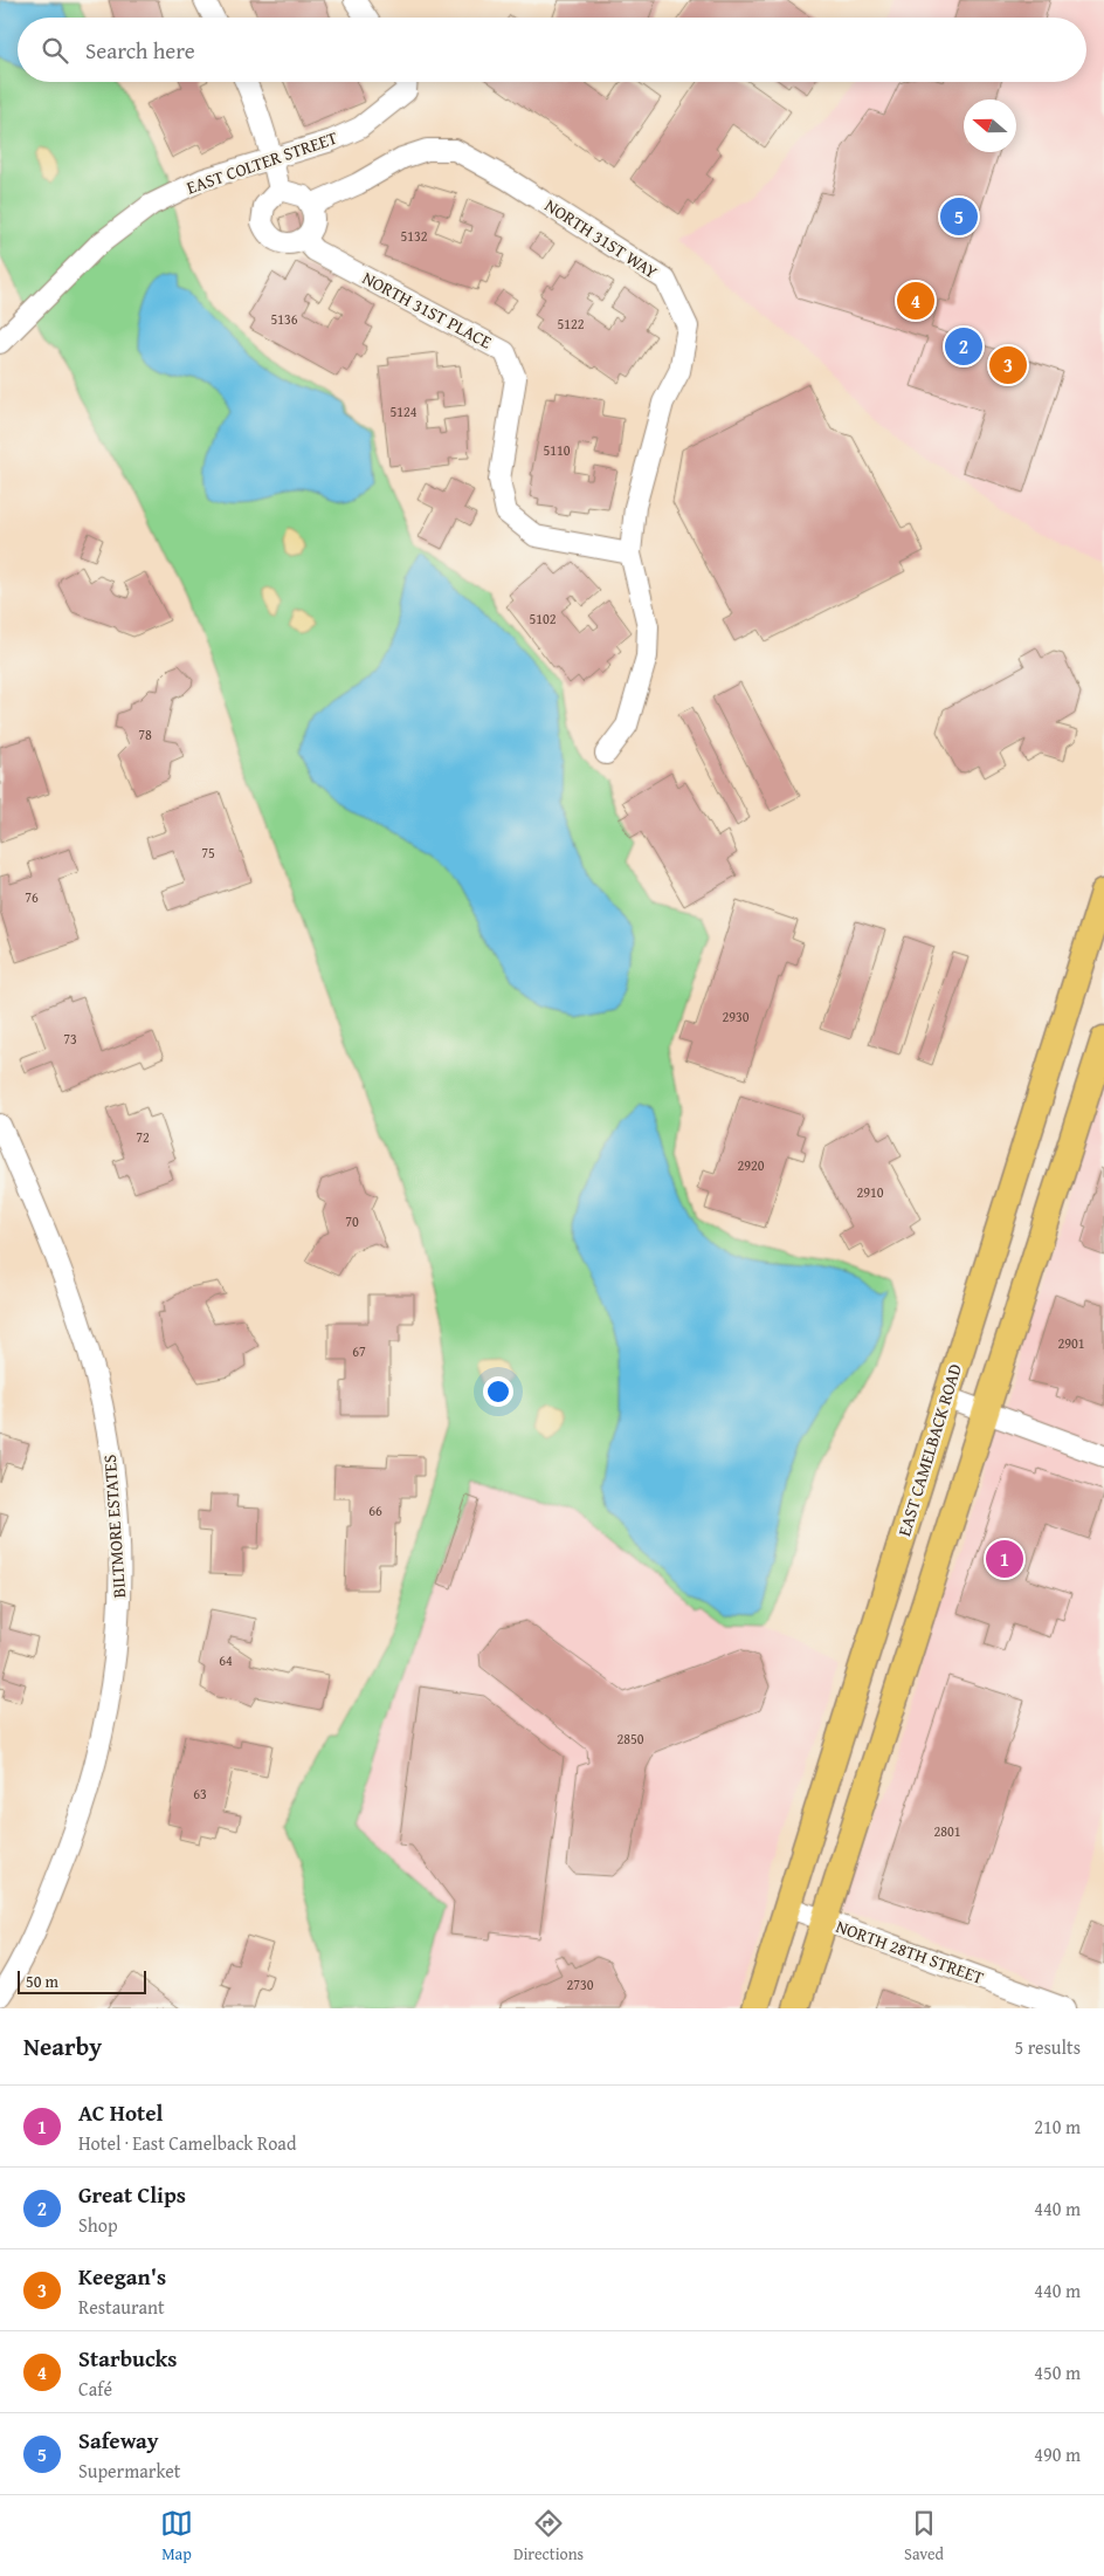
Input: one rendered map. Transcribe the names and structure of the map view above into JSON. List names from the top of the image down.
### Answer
{
  "streets": {
    "main road": ["EAST CAMELBACK ROAD"],
    "street": [
      "EAST COLTER STREET",
      "NORTH 31ST WAY",
      "NORTH 31ST PLACE",
      "BILTMORE ESTATES",
      "NORTH 28TH STREET"
    ]
  },
  "crossings": [
    ["NORTH 31ST WAY", "NORTH 31ST PLACE"],
    ["EAST CAMELBACK ROAD", "NORTH 28TH STREET"]
  ],
  "house_numbers": [
    "5132",
    "5136",
    "5122",
    "5124",
    "5110",
    "5102",
    "78",
    "75",
    "76",
    "2930",
    "73",
    "72",
    "2920",
    "2910",
    "70",
    "2901",
    "67",
    "66",
    "64",
    "2850",
    "63",
    "2801",
    "2730"
  ],
  "scale_bar": "50 m",
  "north": "left",
  "page": {
    "search": "Search here",
    "pins": [
      "5",
      "4",
      "2",
      "3",
      "1"
    ],
    "scale": "50 m",
    "heading": ["Nearby", "5 results"],
    "list": [
      {
        "mark": "1",
        "name": "AC Hotel",
        "note": "Hotel · East Camelback Road",
        "value": "210 m"
      },
      {
        "mark": "2",
        "name": "Great Clips",
        "note": "Shop",
        "value": "440 m"
      },
      {
        "mark": "3",
        "name": "Keegan's",
        "note": "Restaurant",
        "value": "440 m"
      },
      {
        "mark": "4",
        "name": "Starbucks",
        "note": "Café",
        "value": "450 m"
      },
      {
        "mark": "5",
        "name": "Safeway",
        "note": "Supermarket",
        "value": "490 m"
      }
    ],
    "nav": ["Map", "Directions", "Saved"]
  }
}
